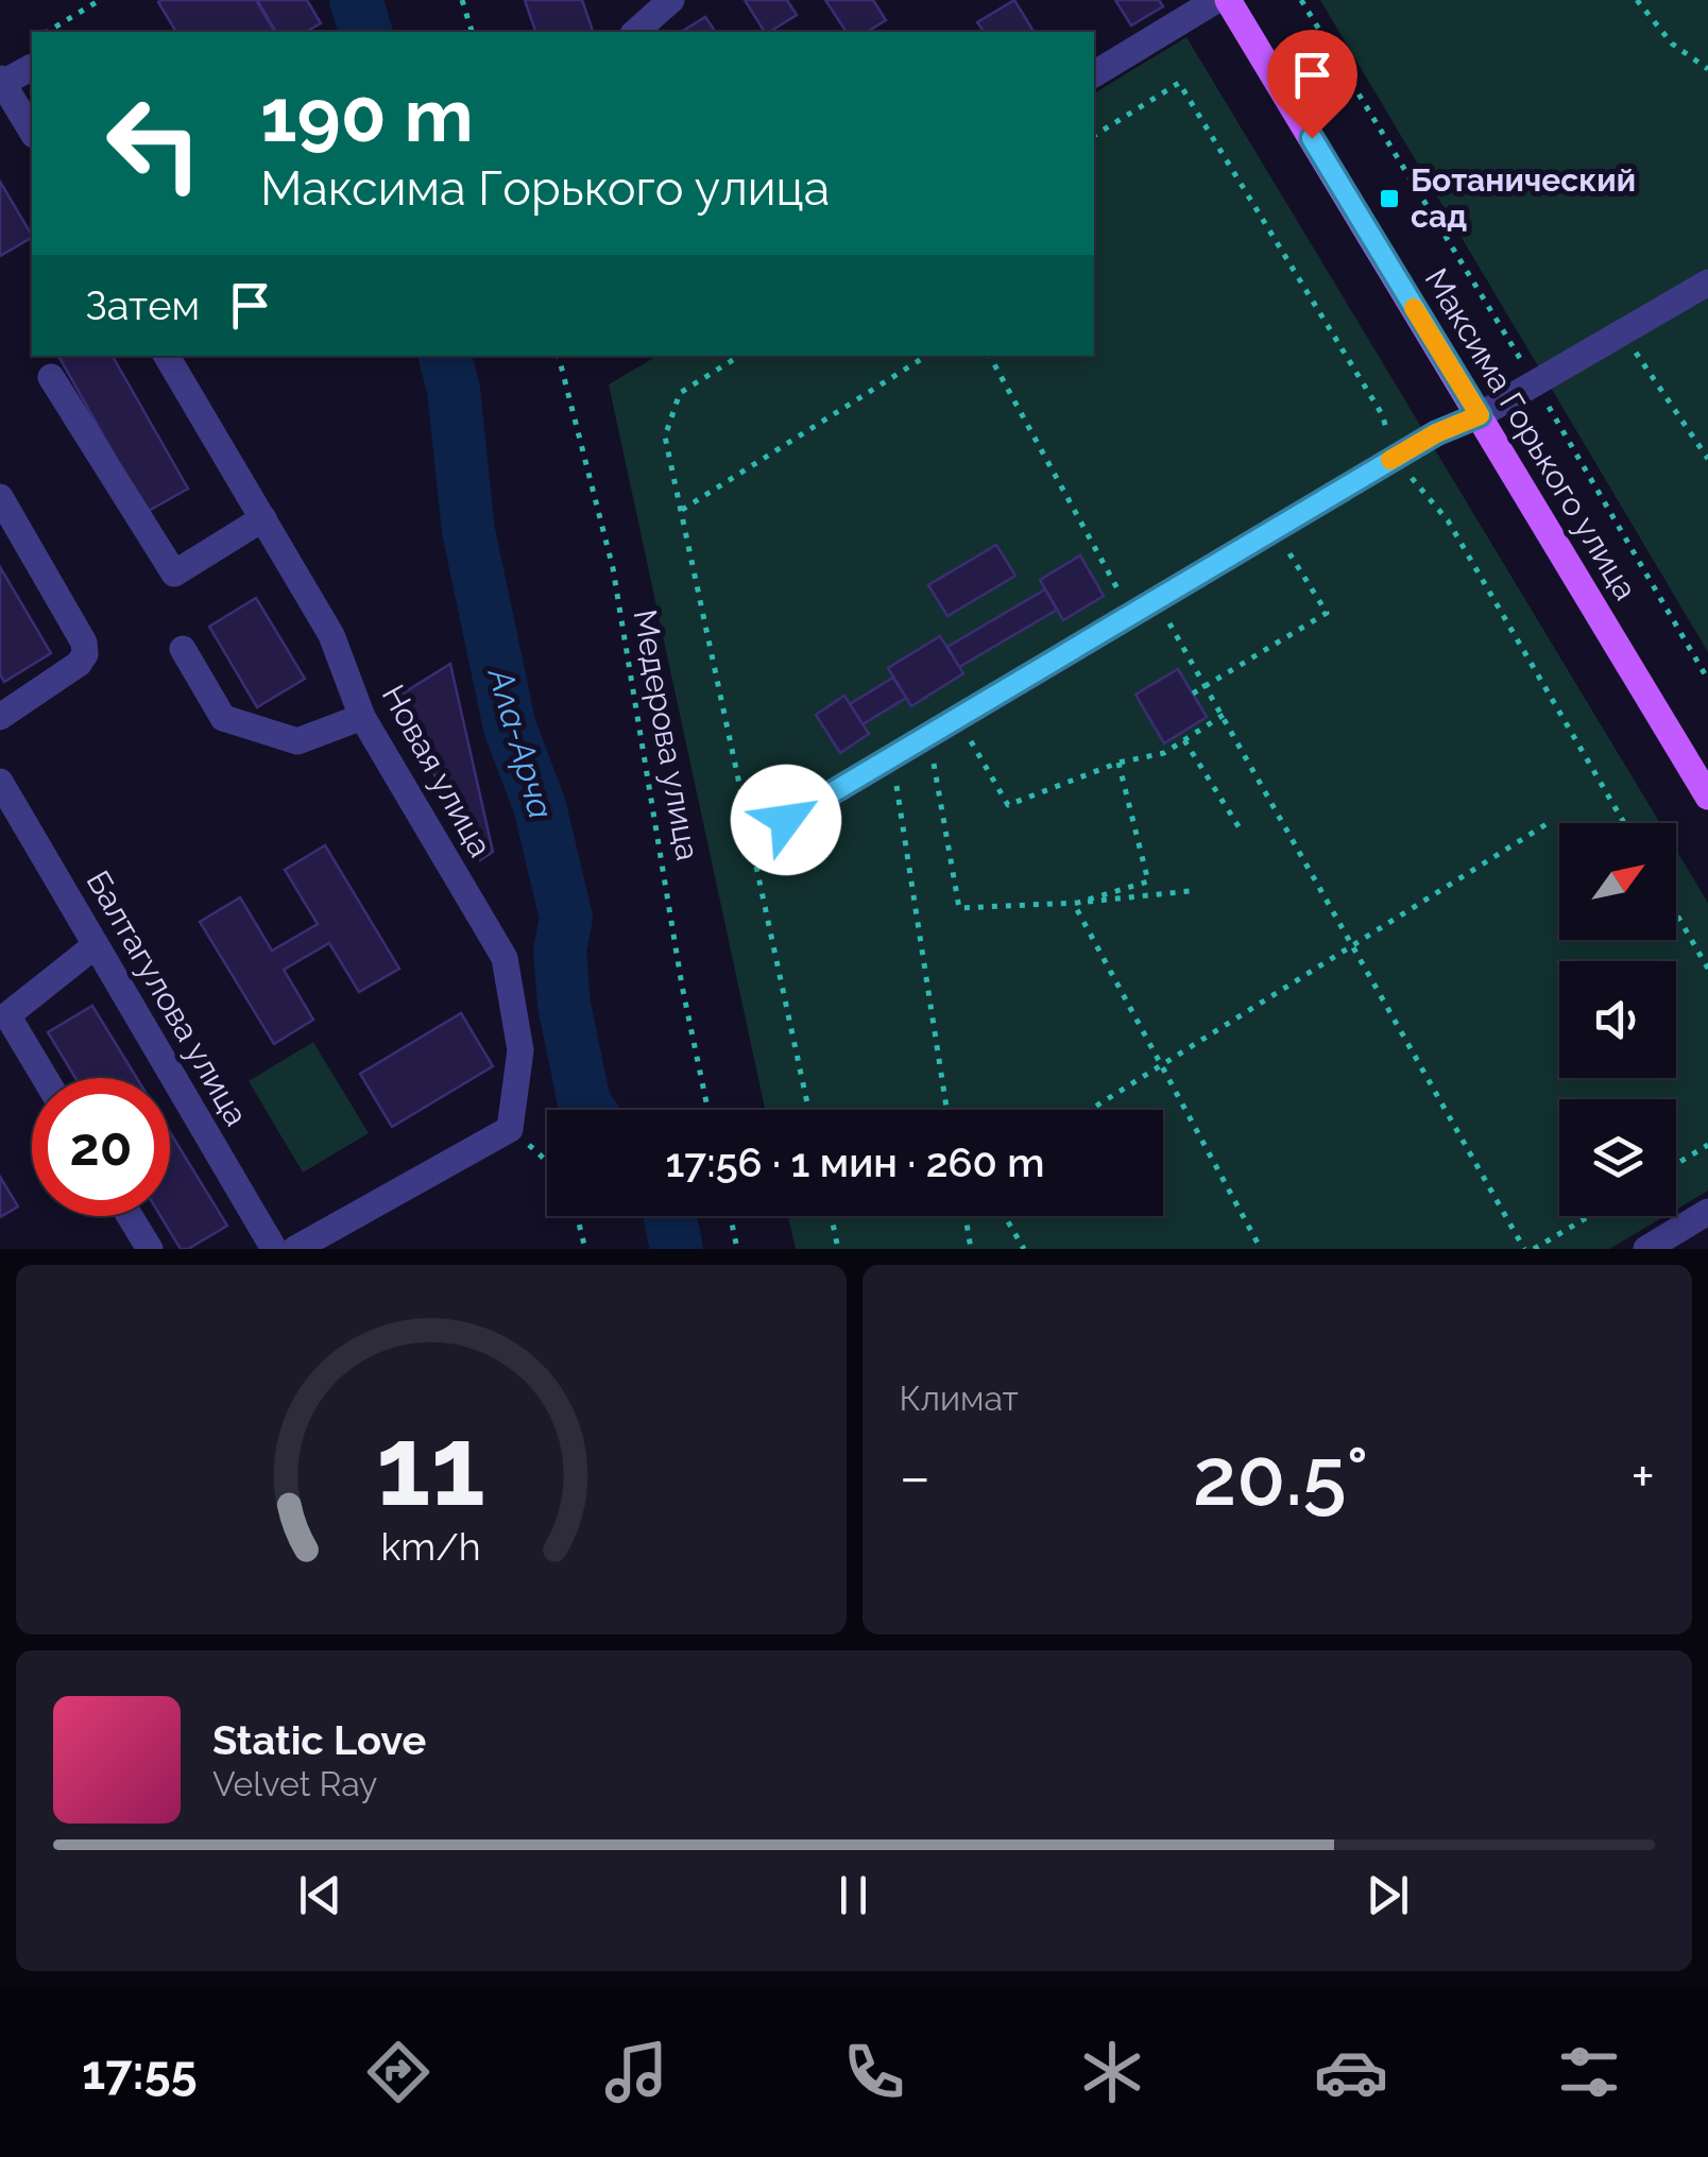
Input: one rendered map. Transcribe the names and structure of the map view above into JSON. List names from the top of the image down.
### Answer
{
  "streets": {
    "main road": ["Максима Горького улица"],
    "street": ["Новая улица", "Балтагулова улица"],
    "path": ["Медерова улица"]
  },
  "water": ["Ала-Арча"],
  "places": {
    "transit": ["Ботанический сад"]
  },
  "north": "top right",
  "page": {
    "turn": ["190 m", "Максима Горького улица"],
    "then": "Затем",
    "limit": "20",
    "trip": "17:56 · 1 мин · 260 m",
    "tile": "Климат",
    "heat": ["−", "20.5°", "+"],
    "song": ["Static Love", "Velvet Ray"],
    "tabs": "17:55",
    "gauge": ["11", "km/h"]
  }
}
